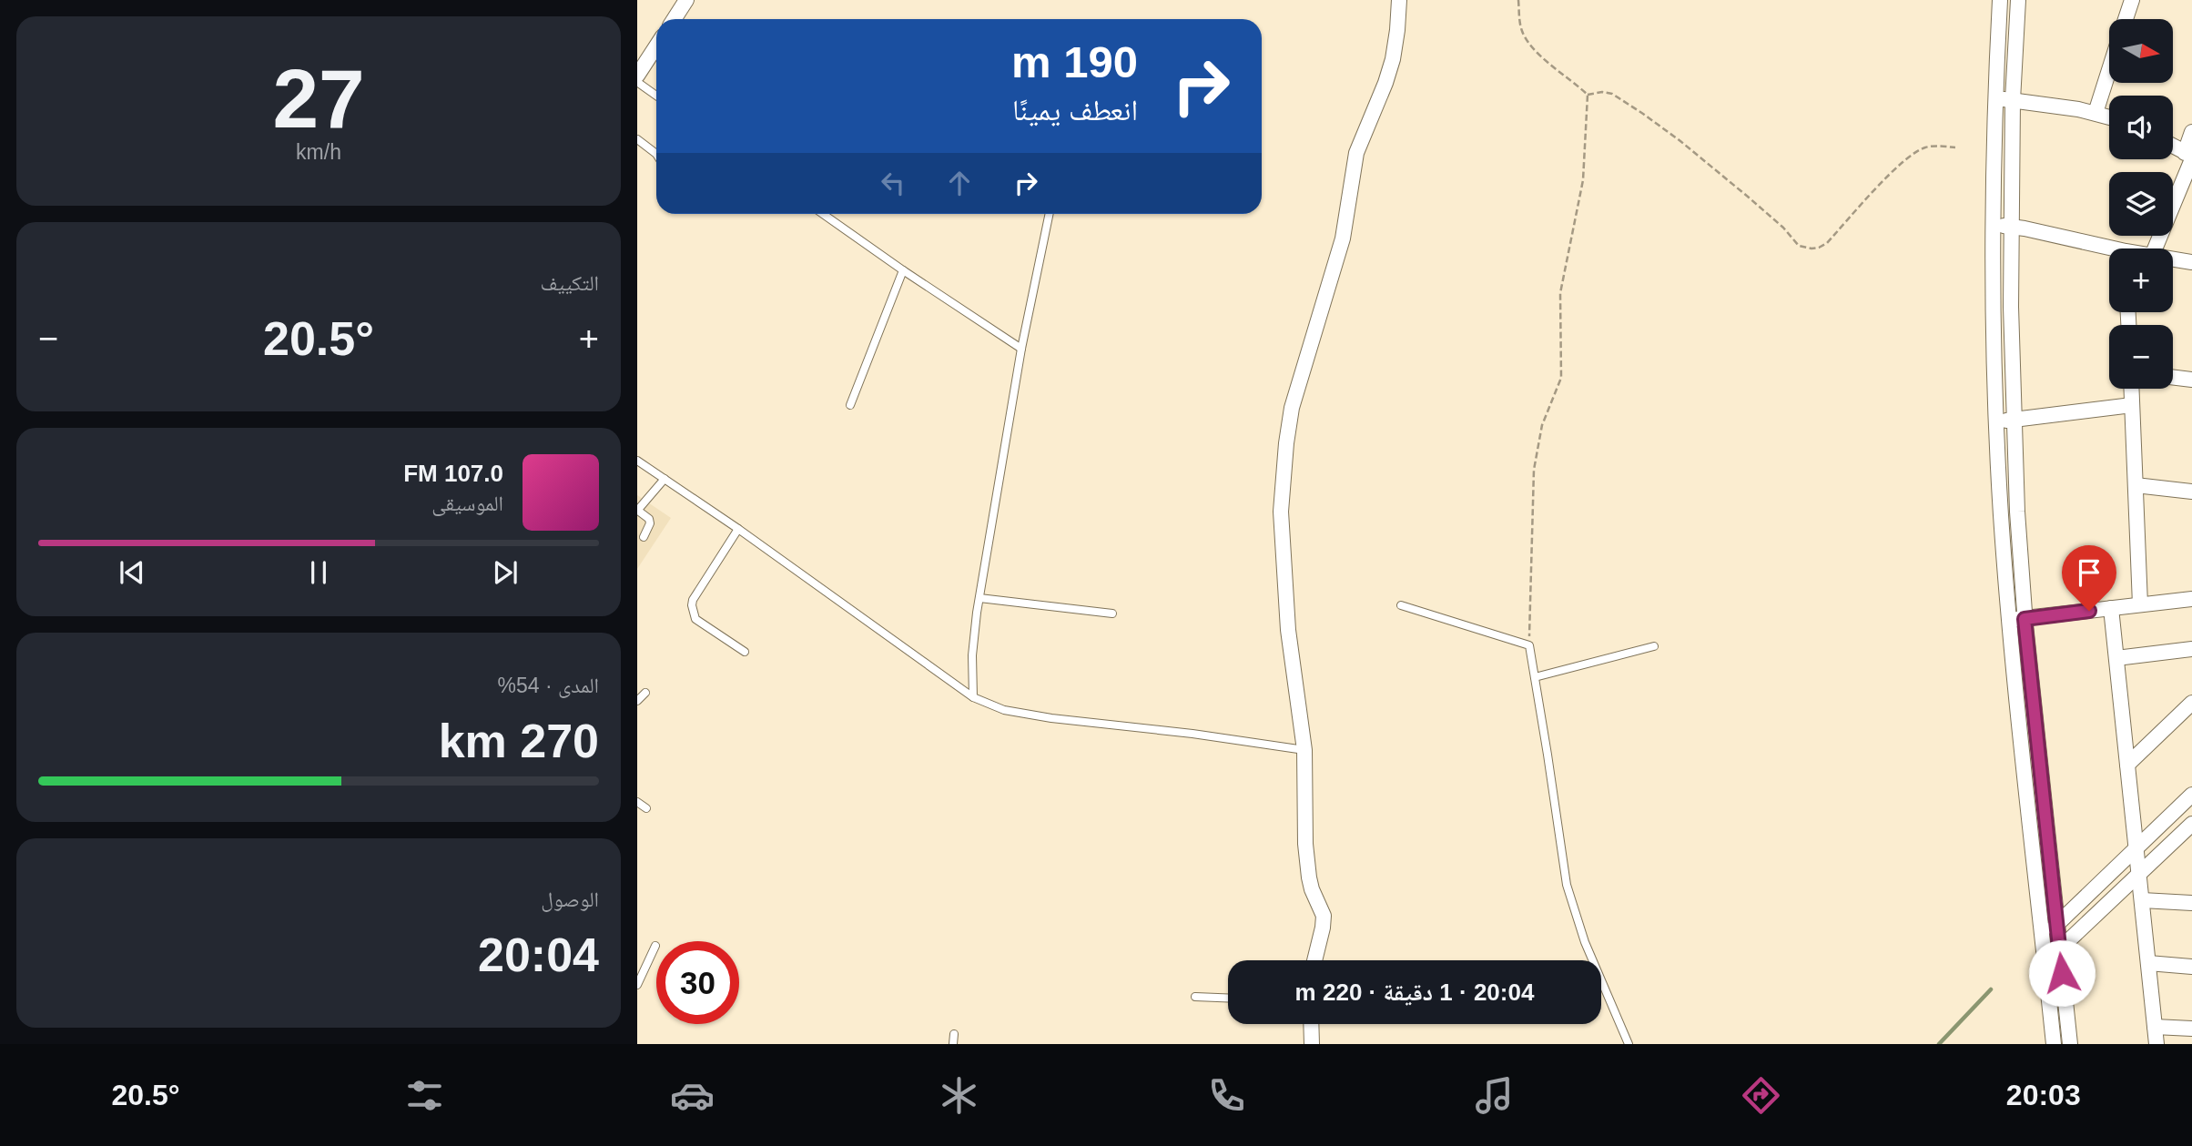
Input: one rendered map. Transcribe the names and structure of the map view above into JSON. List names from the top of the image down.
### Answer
{
  "north": "right",
  "page": {
    "tile": [
      ["27", "km/h"],
      "التكييف",
      ["المدى · 54%", "270 km"],
      ["الوصول", "20:04"]
    ],
    "map_buttons": ["+", "−"],
    "turn": ["190 m", "انعطف يمينًا"],
    "heat": ["−", "20.5°", "+"],
    "song": ["107.0 FM", "الموسيقى"],
    "limit": "30",
    "trip": "20:04 · 1 دقيقة · 220 m",
    "tabs": ["20:03", "20.5°"]
  }
}
